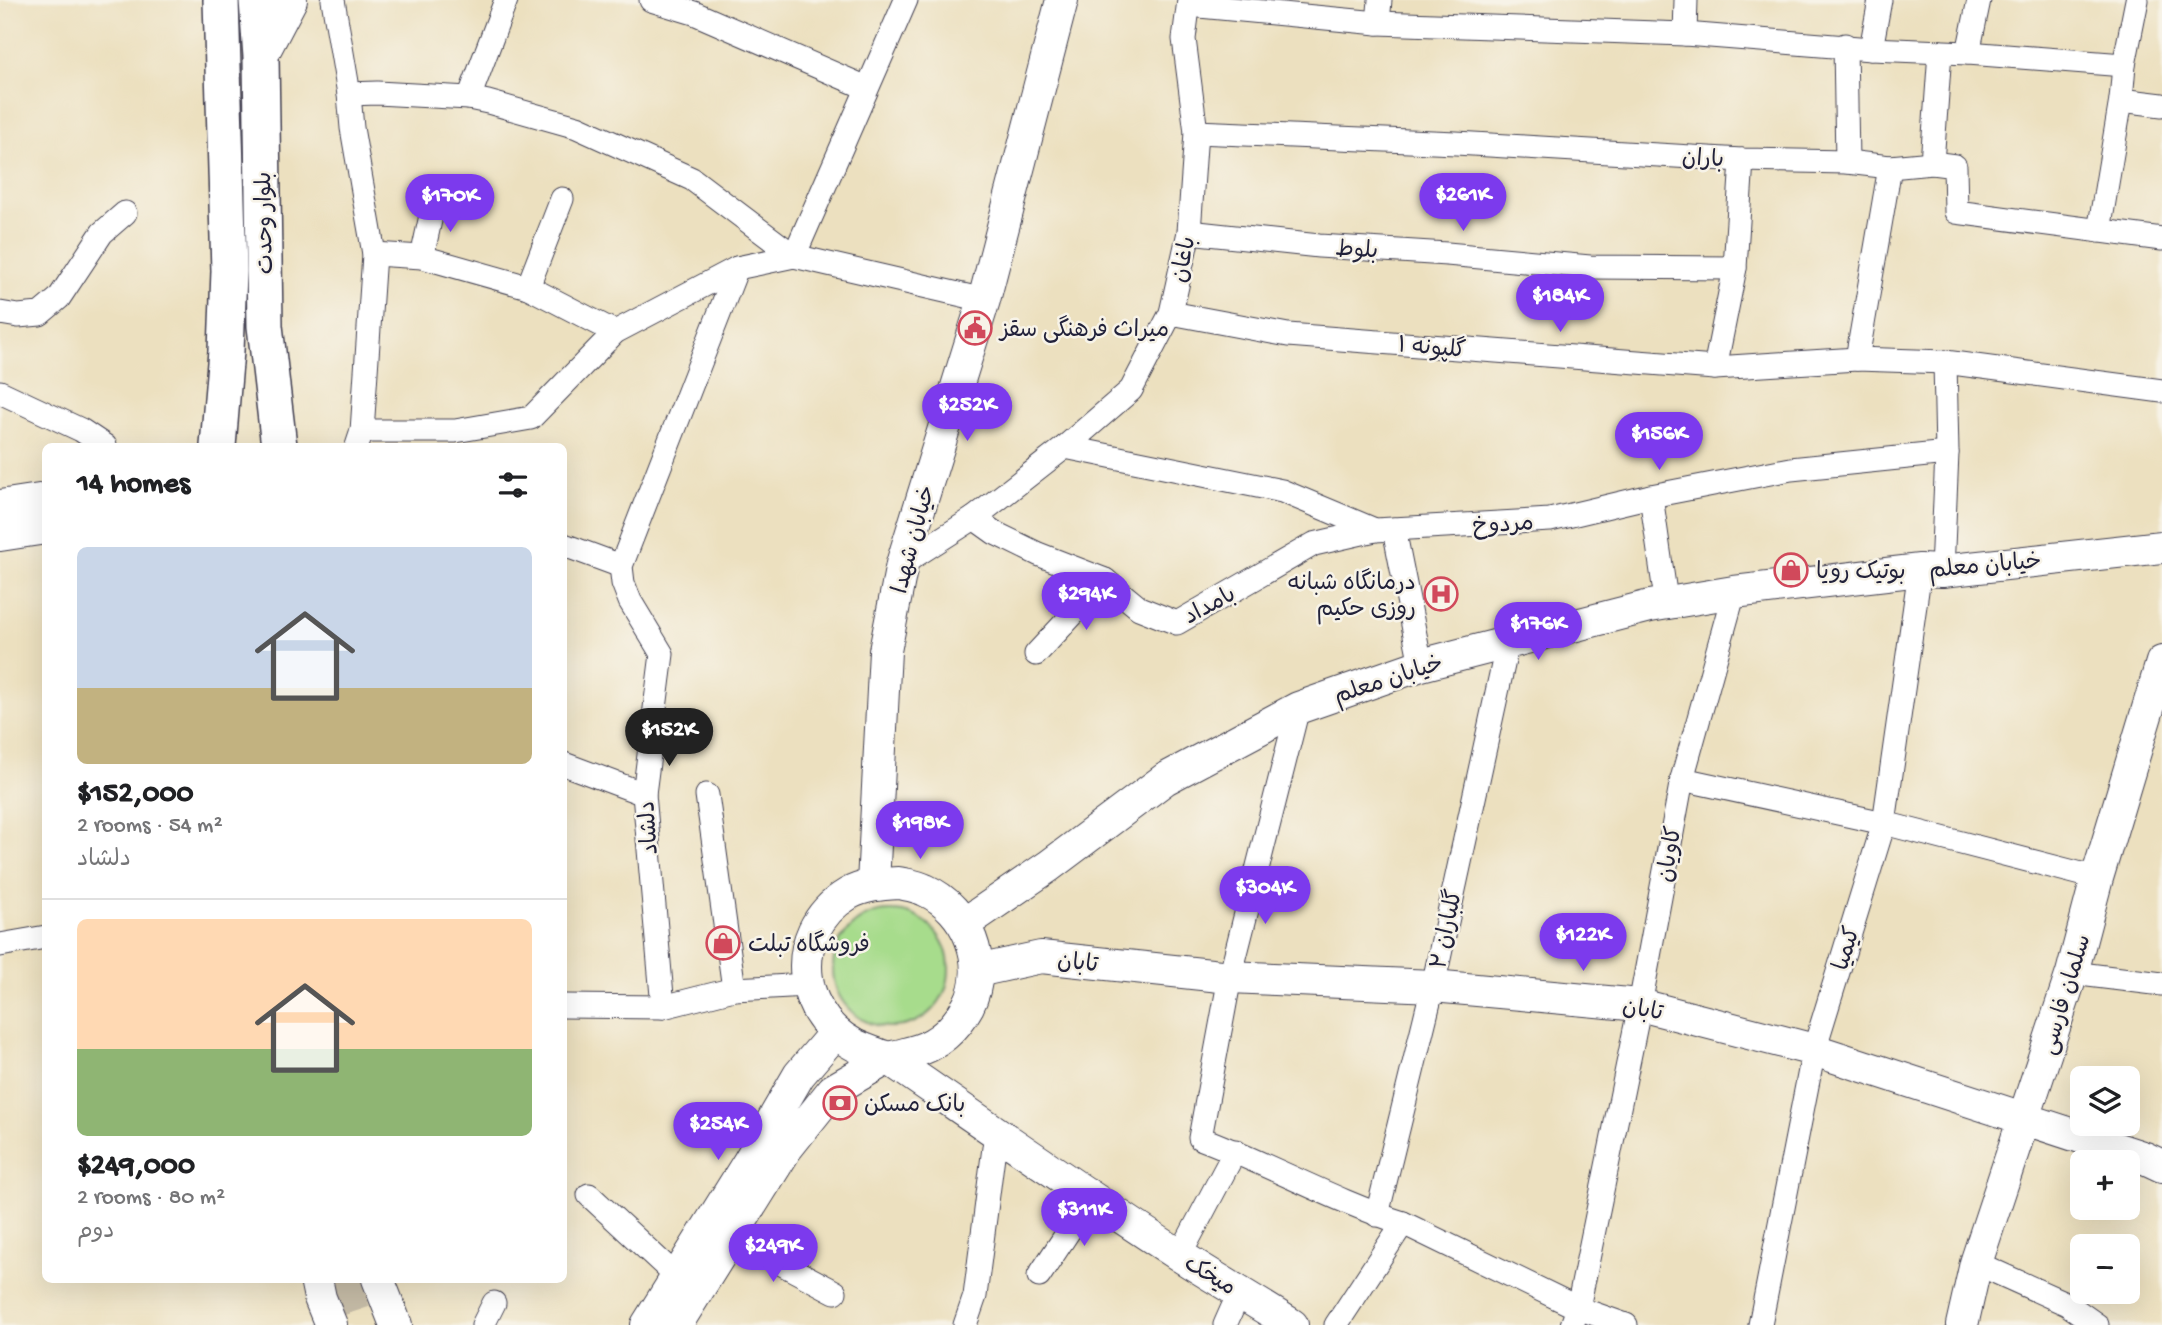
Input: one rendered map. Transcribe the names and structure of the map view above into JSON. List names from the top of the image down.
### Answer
{
  "streets": {
    "main road": ["بلوار وحدت"],
    "street": [
      "باران",
      "بلوط",
      "باغان",
      "گلپونه ۱",
      "مردوخ",
      "خیابان شهدا",
      "خیابان معلم",
      "بامداد",
      "دلشاد",
      "کاویان",
      "گلباران ۲",
      "کیمیا",
      "تابان",
      "سلمان فارسی",
      "میخک"
    ]
  },
  "crossings": [
    ["باران", "باغان"],
    ["بلوط", "باغان"],
    ["باغان", "گلپونه ۱"],
    ["باغان", "مردوخ"],
    ["باغان", "بامداد"],
    ["گلپونه ۱", "کیمیا"],
    ["مردوخ", "بامداد"],
    ["مردوخ", "کیمیا"],
    ["خیابان شهدا", "خیابان معلم"],
    ["خیابان شهدا", "تابان"],
    ["خیابان شهدا", "میخک"],
    ["خیابان معلم", "کاویان"],
    ["خیابان معلم", "گلباران ۲"],
    ["خیابان معلم", "کیمیا"],
    ["خیابان معلم", "تابان"],
    ["خیابان معلم", "میخک"],
    ["کاویان", "تابان"],
    ["گلباران ۲", "تابان"],
    ["کیمیا", "تابان"],
    ["تابان", "سلمان فارسی"],
    ["تابان", "میخک"]
  ],
  "places": {
    "public building": ["میراث فرهنگی سقز"],
    "shop": ["بوتیک رویا", "فروشگاه تبلت"],
    "hospital": ["درمانگاه شبانه روزی حکیم"],
    "bank": ["بانک مسکن"]
  },
  "page": {
    "price": [
      "$261K",
      "$170K",
      "$184K",
      "$252K",
      "$156K",
      "$294K",
      "$176K",
      "$152K",
      "$198K",
      "$304K",
      "$122K",
      "$254K",
      "$311K",
      "$249K"
    ],
    "heading": "14 homes",
    "list": [
      {
        "name": "$152,000",
        "note": "2 rooms · 54 m² · دلشاد"
      },
      {
        "name": "$249,000",
        "note": "2 rooms · 80 m² · دوم"
      }
    ],
    "map_buttons": ["+", "−"]
  }
}
